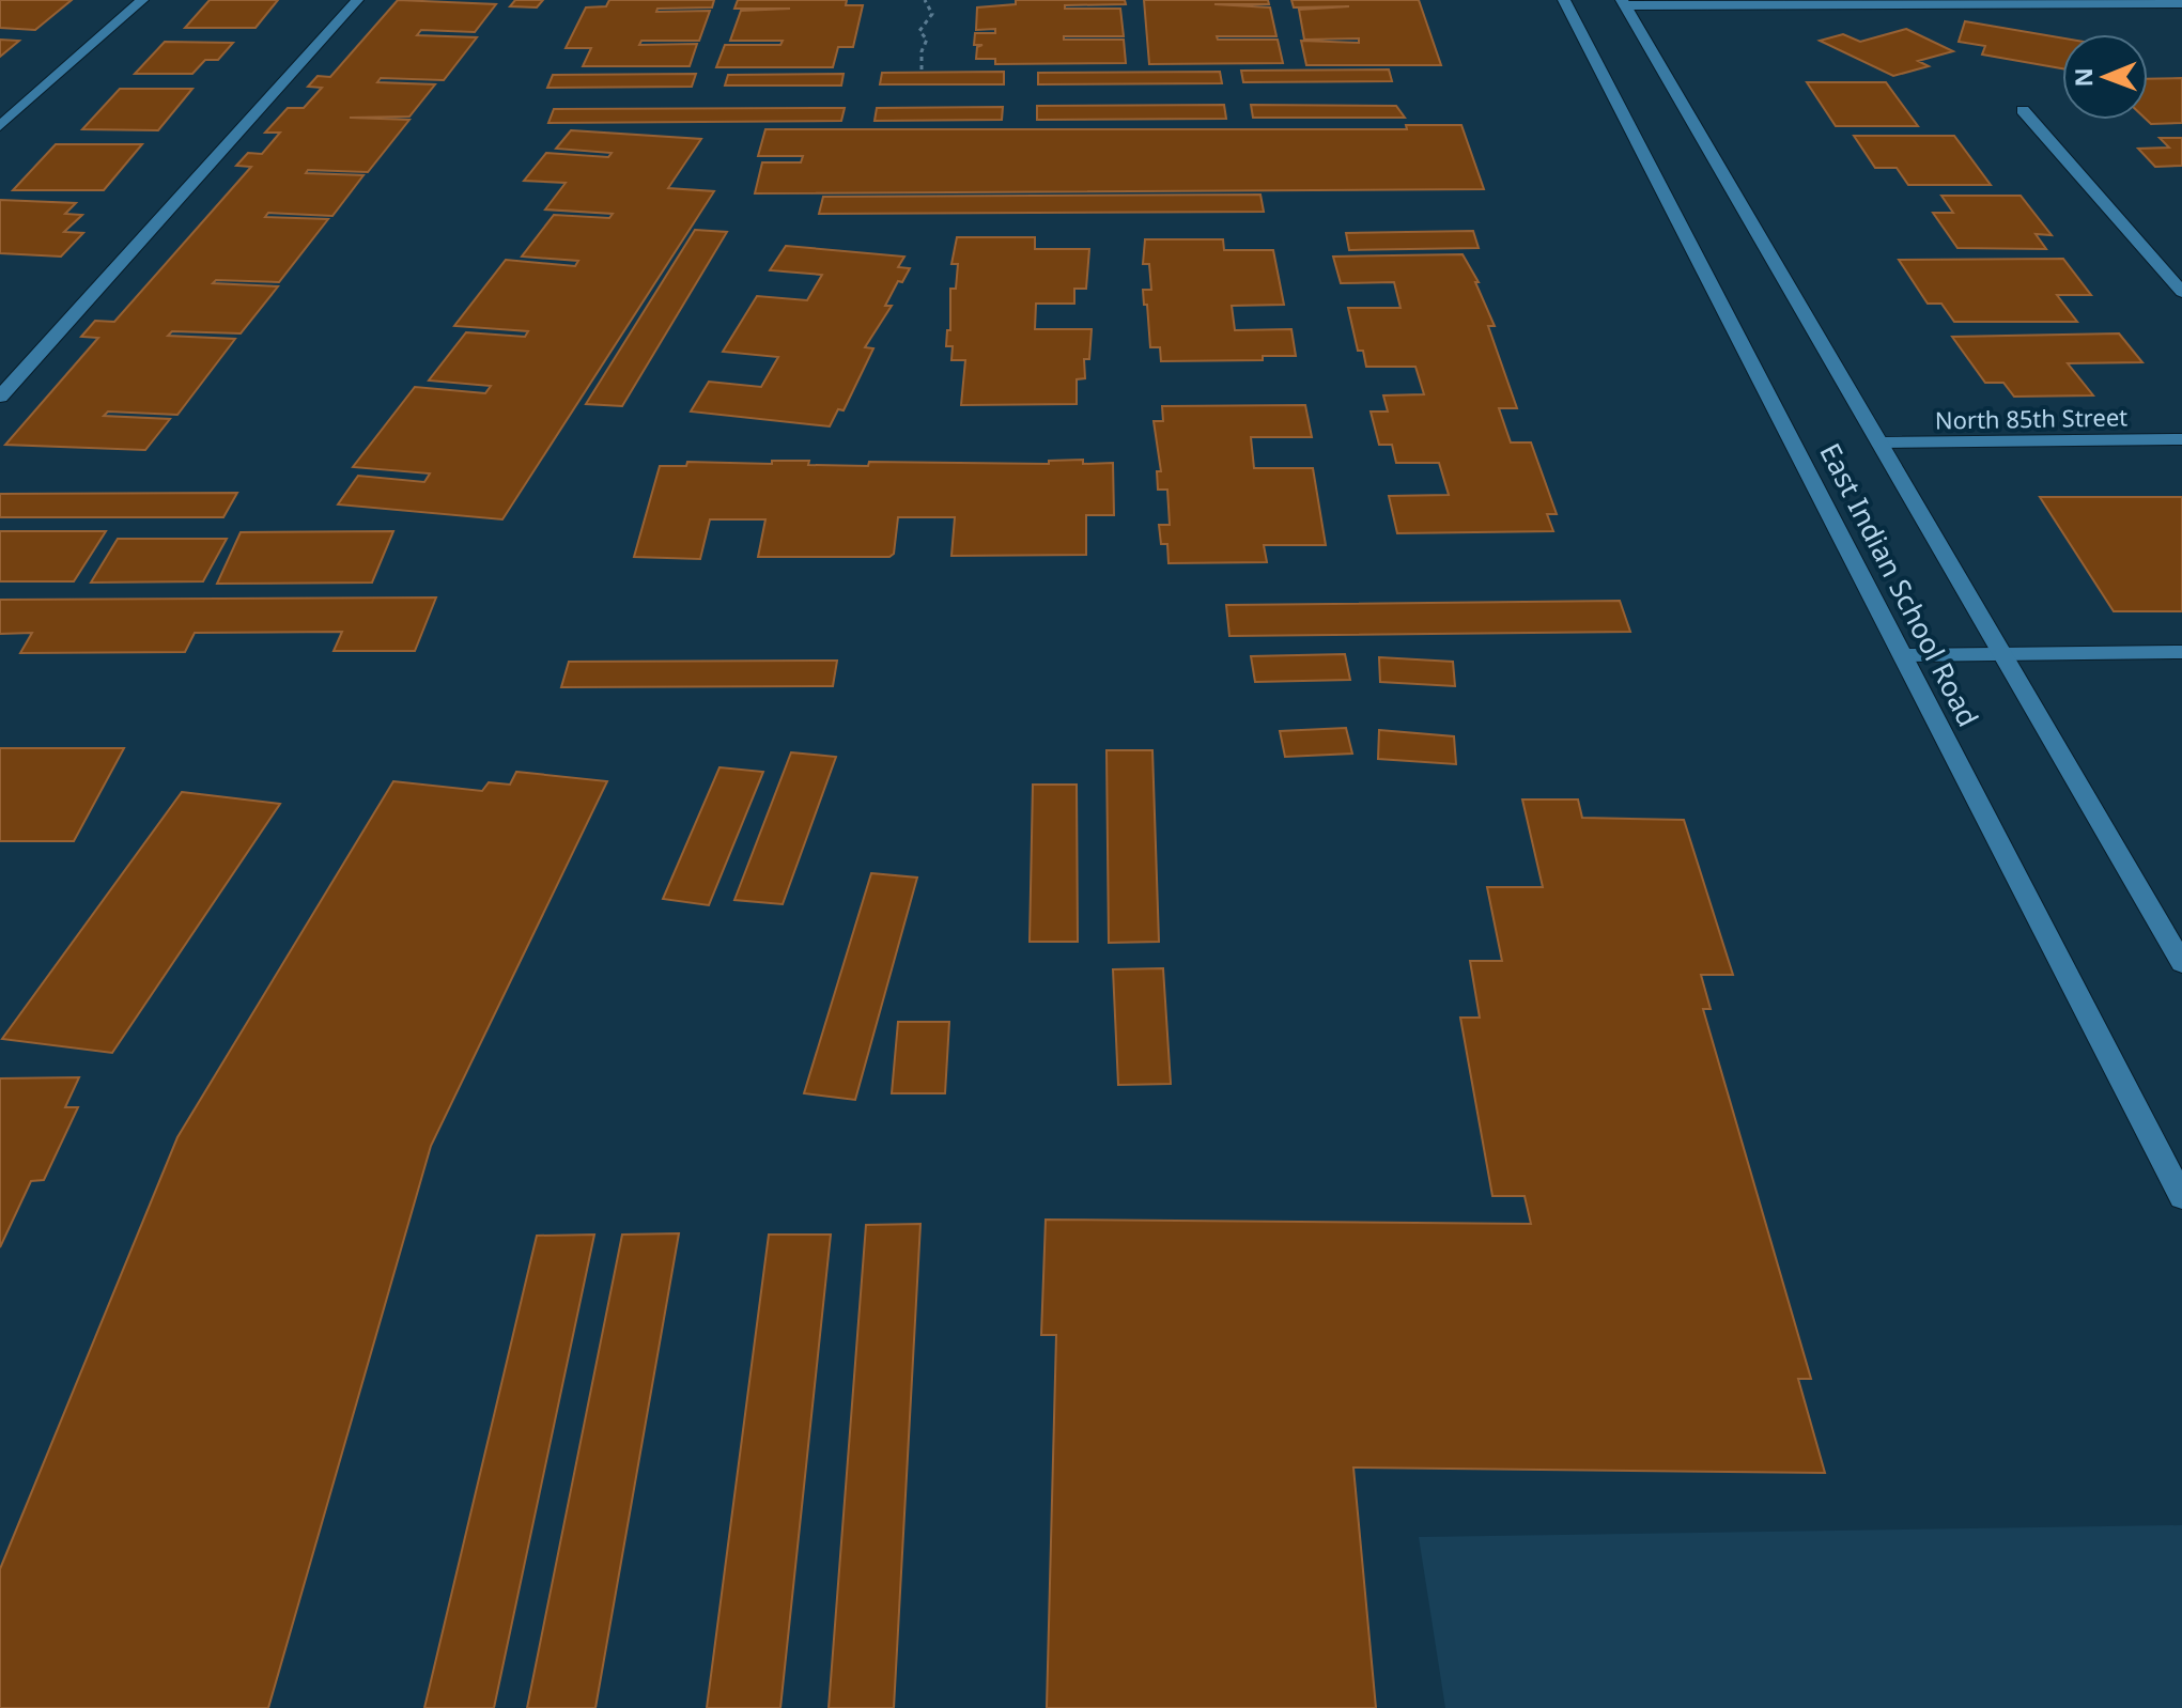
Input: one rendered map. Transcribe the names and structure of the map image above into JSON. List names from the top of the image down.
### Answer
{
  "streets": {
    "main road": ["North 85th Street", "East Indian School Road"]
  },
  "crossings": [
    ["North 85th Street", "East Indian School Road"]
  ],
  "north": "left"
}
